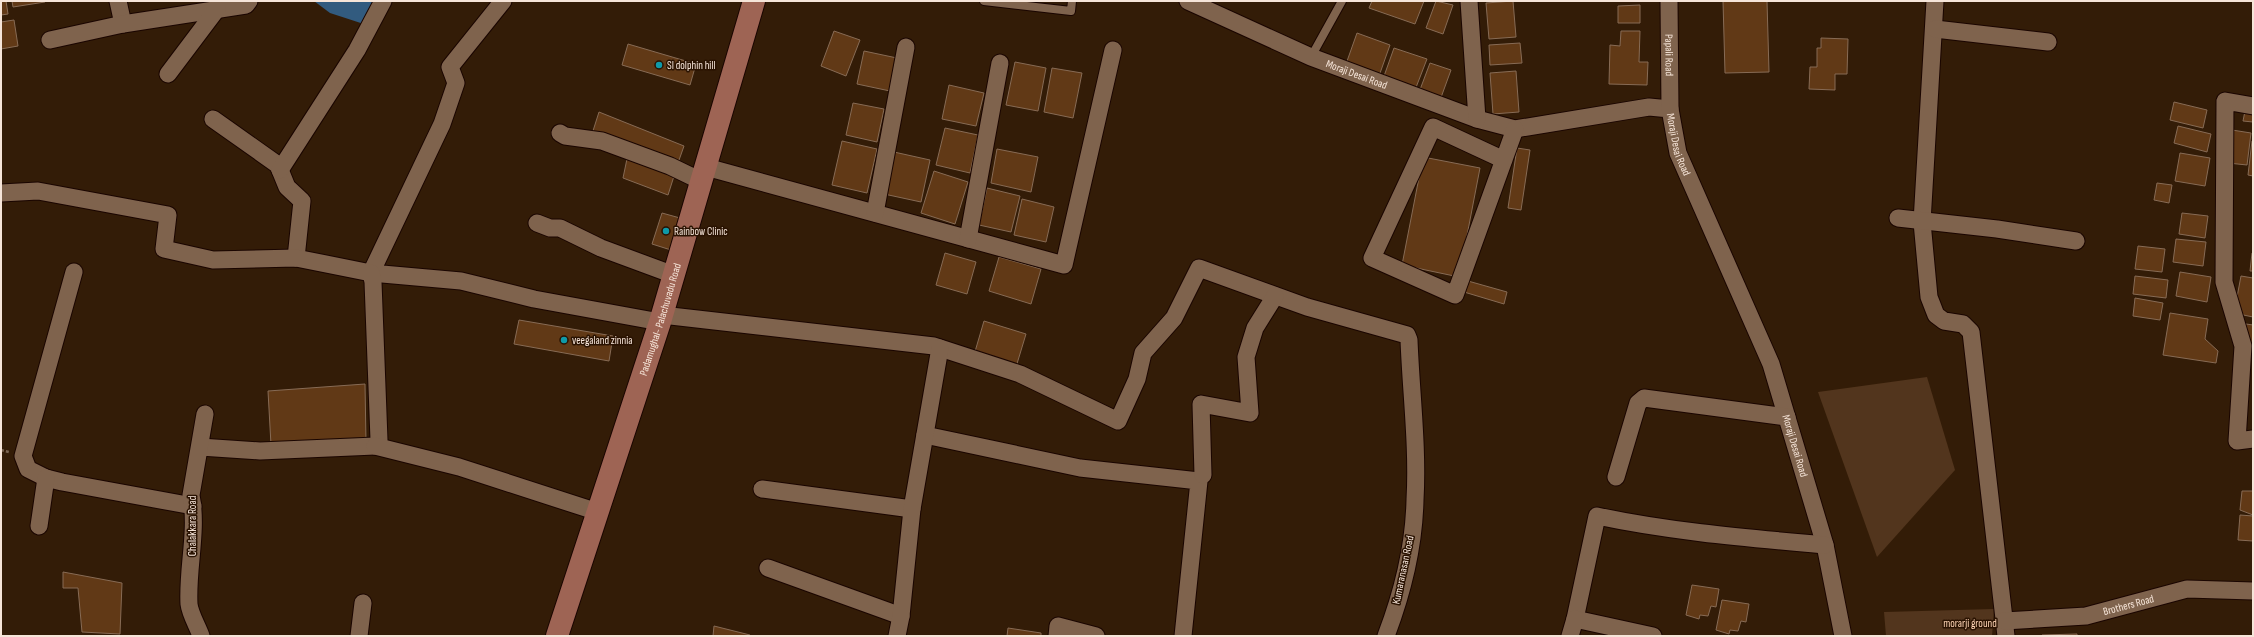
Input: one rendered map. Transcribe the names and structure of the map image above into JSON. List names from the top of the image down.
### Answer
{
  "streets": {
    "main road": ["Padamughal- Palachuvadu Road"],
    "street": [
      "Papali Road",
      "Moraji Desai Road",
      "Chalakkara Road",
      "Kumaranasan Road",
      "Brothers Road"
    ]
  },
  "crossings": [
    ["Papali Road", "Moraji Desai Road"]
  ],
  "parks": ["morarji ground"],
  "places": ["SI dolphin hill", "Rainbow Clinic", "veegaland zinnia"]
}
